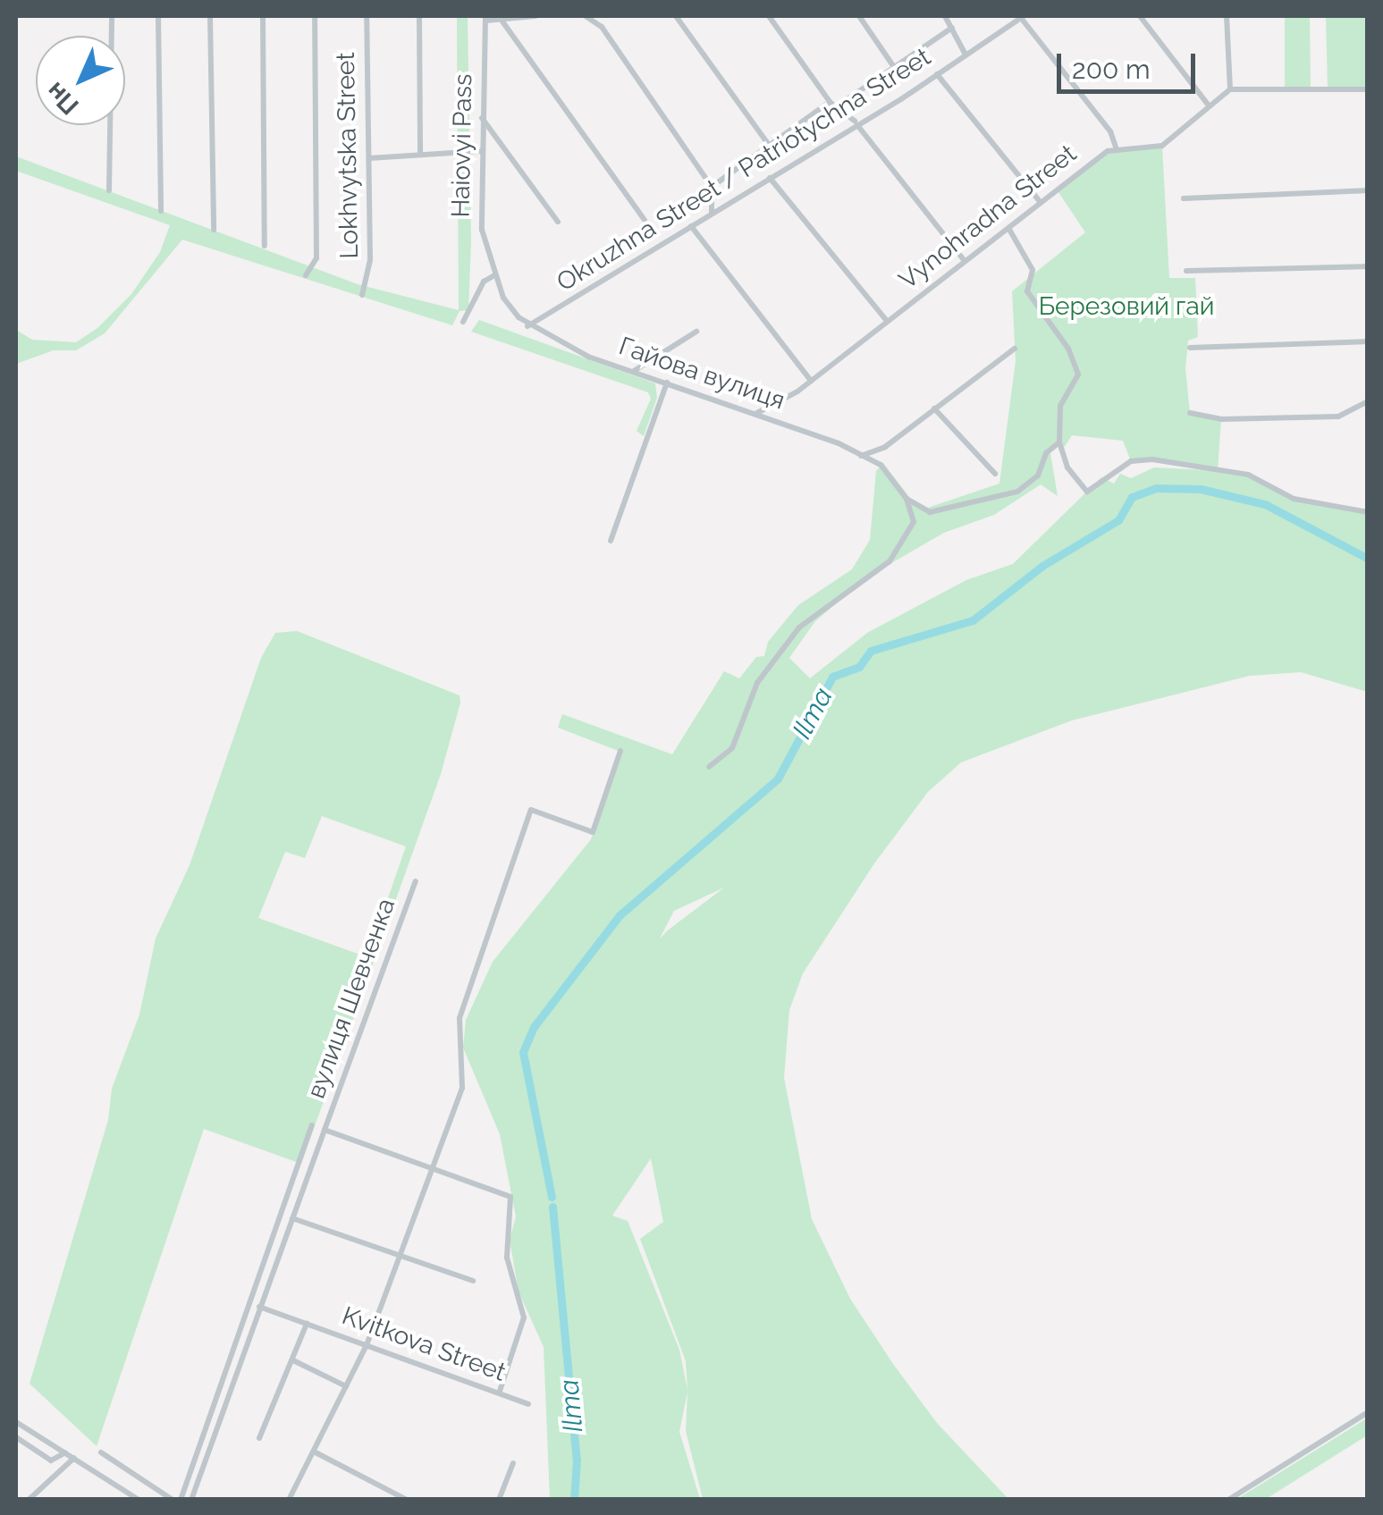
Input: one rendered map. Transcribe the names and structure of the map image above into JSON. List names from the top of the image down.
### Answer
{
  "streets": {
    "street": [
      "Haiovyi Pass",
      "Lokhvytska Street",
      "Okruzhna Street / Patriotychna Street",
      "Vynohradna Street",
      "Гайова вулиця",
      "вулиця Шевченка",
      "Kvitkova Street"
    ]
  },
  "crossings": [
    ["Okruzhna Street / Patriotychna Street", "Гайова вулиця"],
    ["Vynohradna Street", "Гайова вулиця"],
    ["вулиця Шевченка", "Kvitkova Street"]
  ],
  "water": ["Ilma"],
  "parks": ["Березовий гай"],
  "scale_bar": "200 m",
  "north": "bottom left"
}
